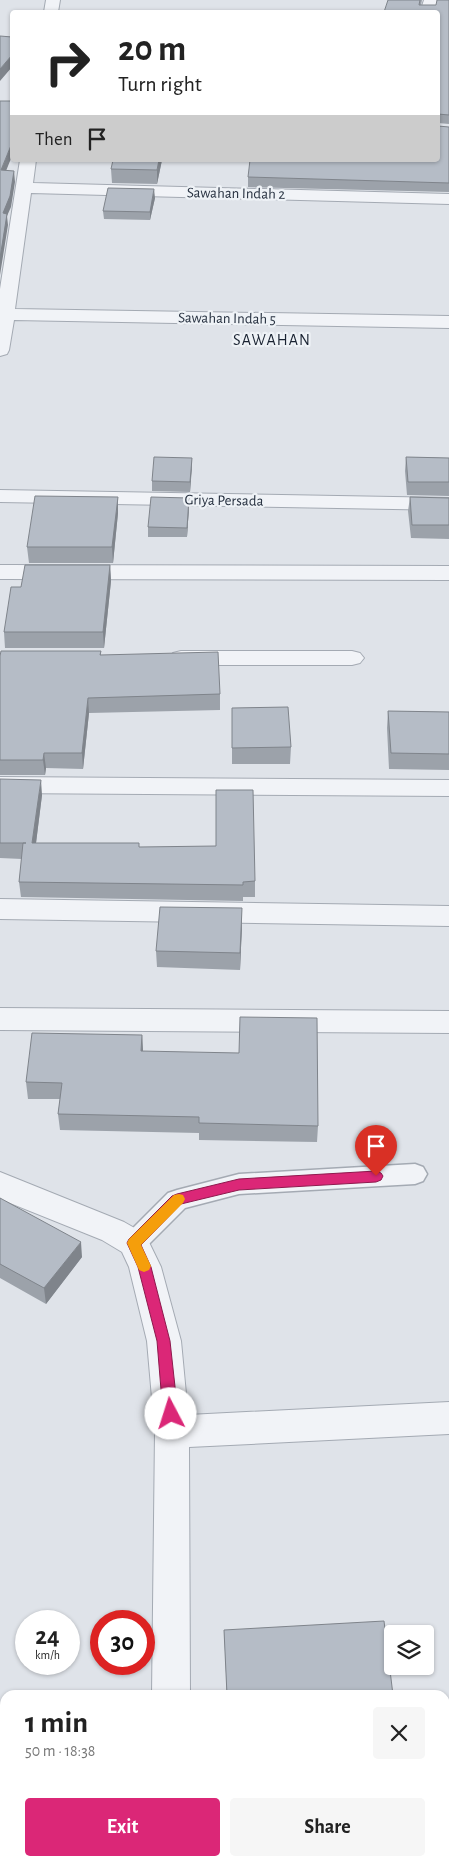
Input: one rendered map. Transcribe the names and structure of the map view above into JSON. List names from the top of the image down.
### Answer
{
  "streets": {
    "street": ["Sawahan Indah 2", "Sawahan Indah 5", "Griya Persada"]
  },
  "districts": ["SAWAHAN"],
  "page": {
    "turn": ["20 m", "Turn right"],
    "then": "Then",
    "speed": "24 km/h",
    "limit": "30",
    "heading": ["1 min", "50 m · 18:38"],
    "buttons": ["Exit", "Share"]
  }
}
